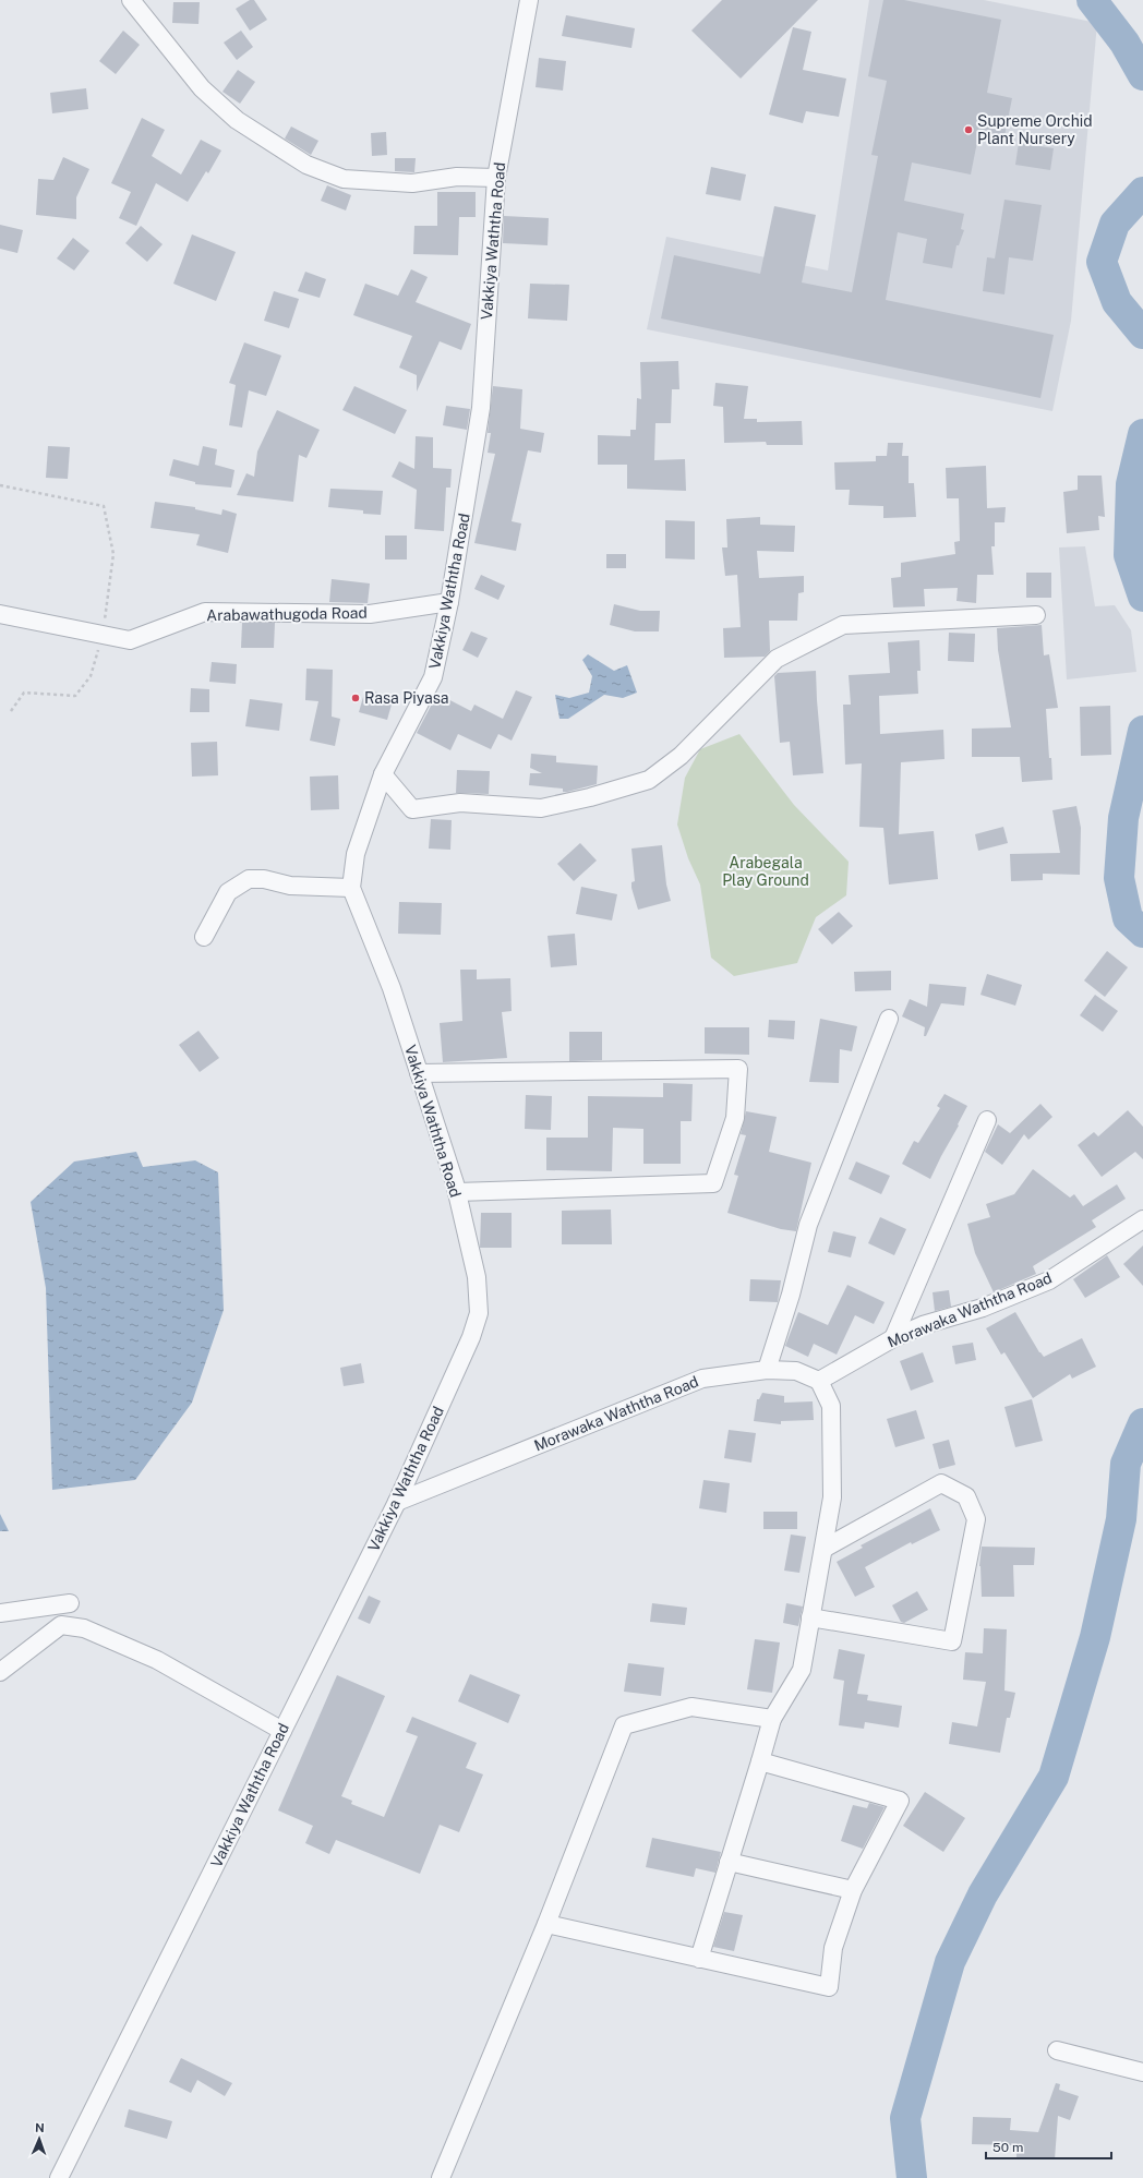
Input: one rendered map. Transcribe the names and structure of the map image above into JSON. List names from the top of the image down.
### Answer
{
  "streets": {
    "street": ["Vakkiya Waththa Road", "Arabawathugoda Road", "Morawaka Waththa Road"]
  },
  "crossings": [
    ["Vakkiya Waththa Road", "Arabawathugoda Road"],
    ["Vakkiya Waththa Road", "Morawaka Waththa Road"]
  ],
  "parks": ["Arabegala Play Ground"],
  "places": ["Supreme Orchid Plant Nursery", "Rasa Piyasa"],
  "scale_bar": "50 m",
  "north": "top"
}
